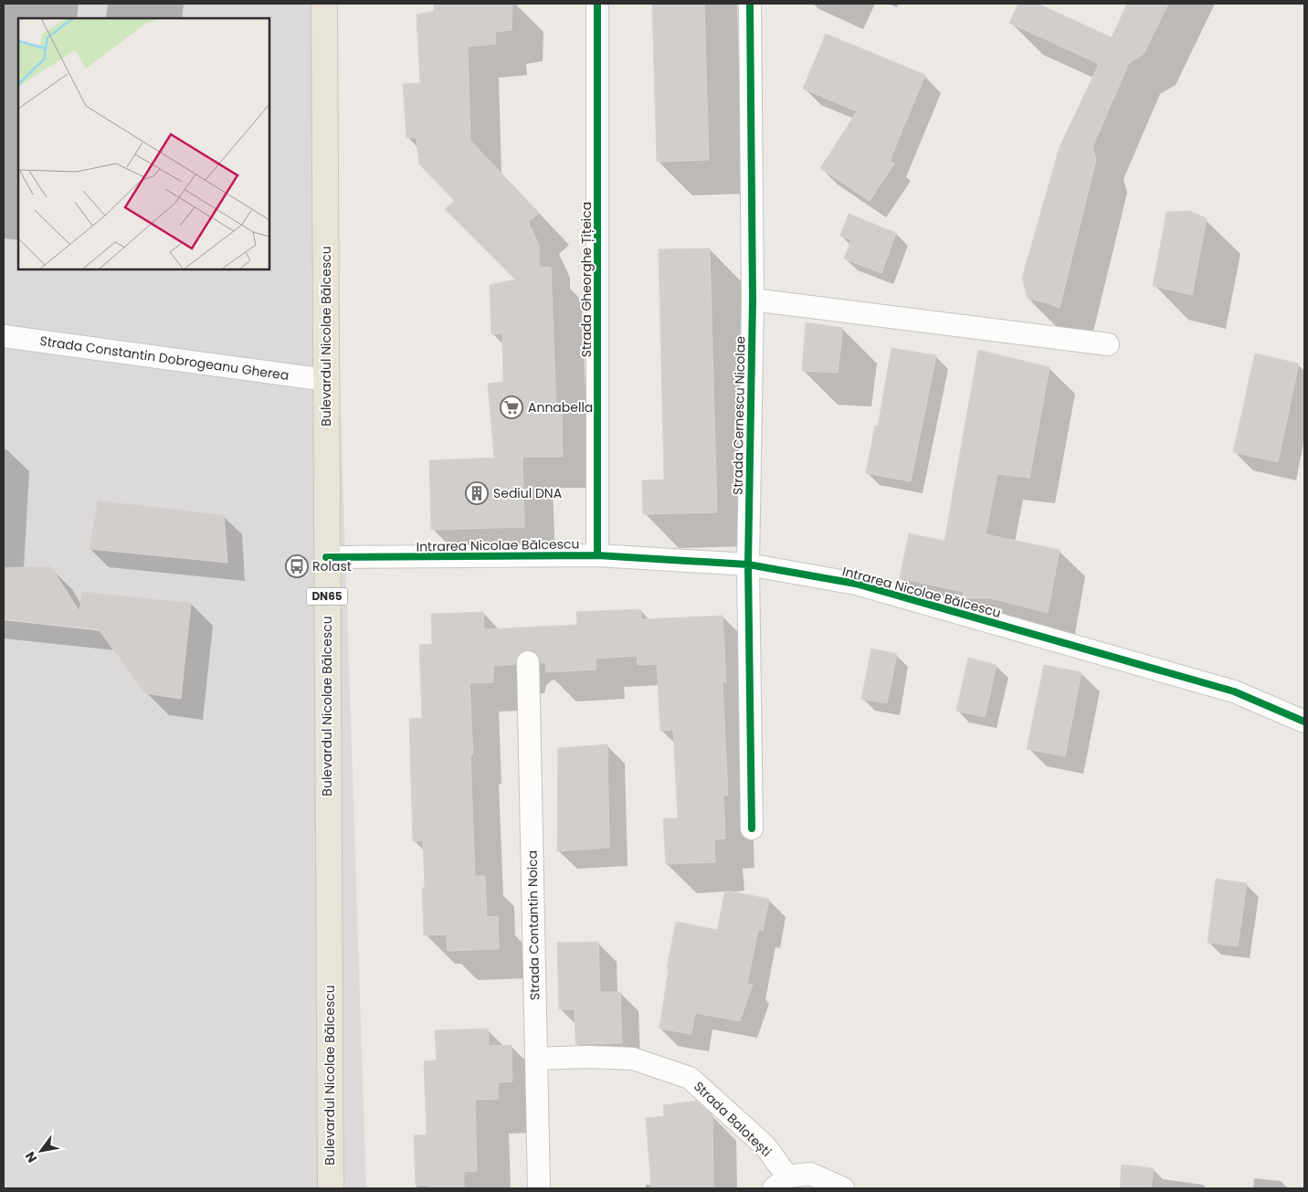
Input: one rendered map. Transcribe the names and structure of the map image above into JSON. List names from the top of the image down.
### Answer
{
  "streets": {
    "main road": ["Bulevardul Nicolae Bălcescu", "DN65"],
    "street": [
      "Strada Gheorghe Țițeica",
      "Strada Constantin Dobrogeanu Gherea",
      "Strada Cernescu Nicolae",
      "Intrarea Nicolae Bălcescu",
      "Strada Contantin Noica",
      "Strada Balotești"
    ]
  },
  "crossings": [
    ["Strada Gheorghe Țițeica", "Intrarea Nicolae Bălcescu"],
    ["Bulevardul Nicolae Bălcescu", "Strada Constantin Dobrogeanu Gherea"],
    ["Bulevardul Nicolae Bălcescu", "Intrarea Nicolae Bălcescu"],
    ["Strada Cernescu Nicolae", "Intrarea Nicolae Bălcescu"],
    ["Strada Contantin Noica", "Strada Balotești"]
  ],
  "places": {
    "supermarket": ["Annabella"],
    "building": ["Sediul DNA"],
    "bus stop": ["Rolast"]
  },
  "north": "bottom left"
}
